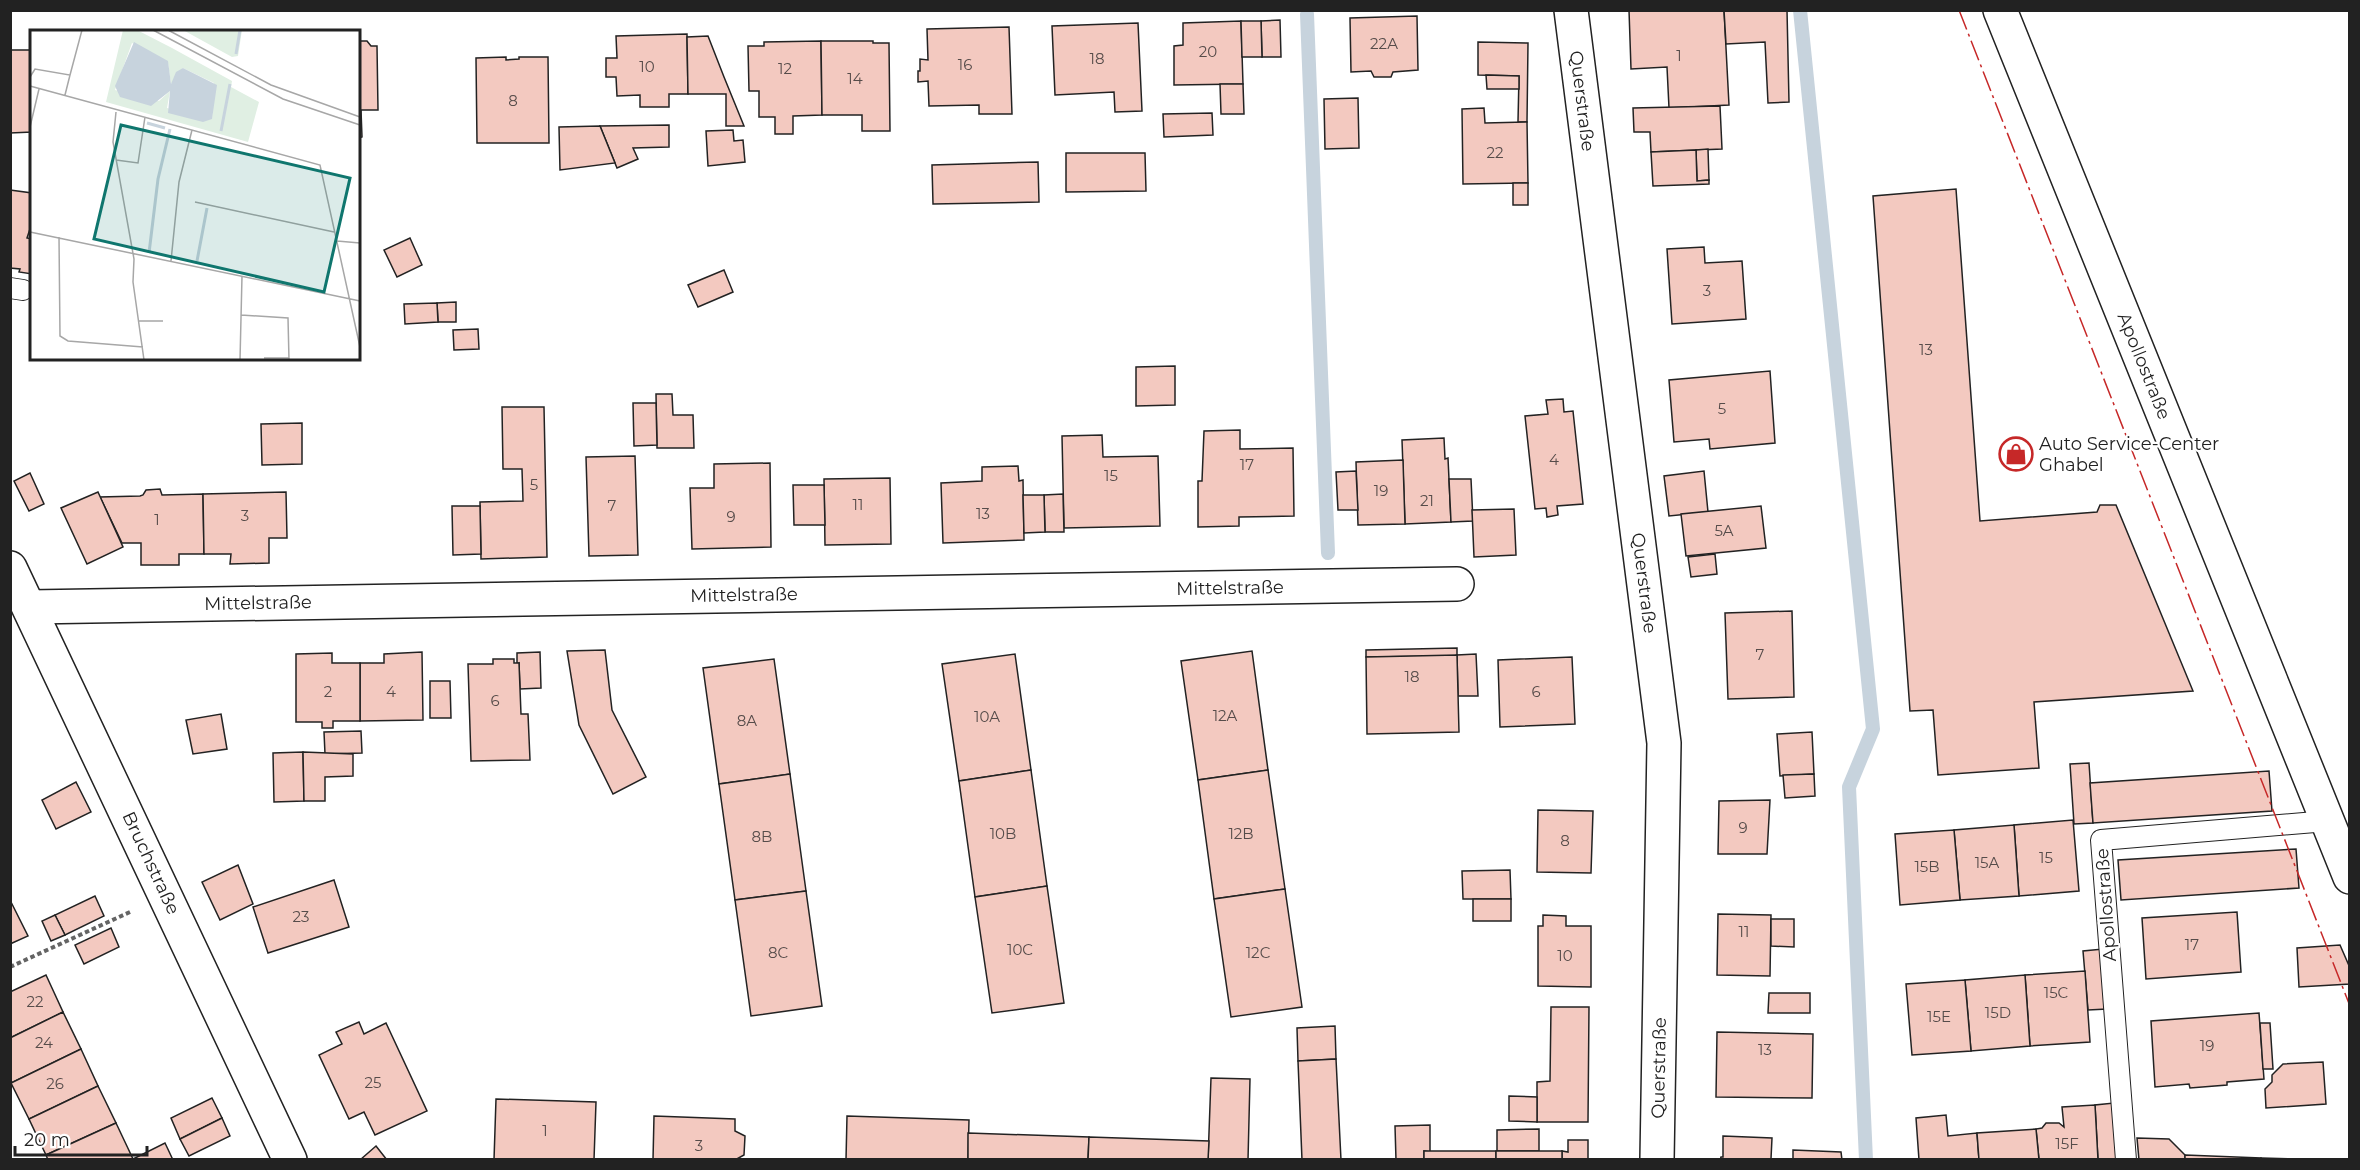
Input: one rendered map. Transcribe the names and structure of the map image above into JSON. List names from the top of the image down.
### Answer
{
  "streets": {
    "street": [
      "Querstraße",
      "Apollostraße",
      "Mittelstraße",
      "Bruchstraße"
    ]
  },
  "crossings": [
    ["Mittelstraße", "Bruchstraße"]
  ],
  "places": {
    "shop": ["Auto Service-Center Ghabel"]
  },
  "house_numbers": [
    "22A",
    "20",
    "1",
    "18",
    "16",
    "10",
    "12",
    "14",
    "8",
    "22",
    "3",
    "13",
    "5",
    "4",
    "17",
    "15",
    "5",
    "19",
    "21",
    "11",
    "7",
    "13",
    "3",
    "9",
    "1",
    "5A",
    "7",
    "18",
    "2",
    "4",
    "6",
    "6",
    "12A",
    "10A",
    "8A",
    "9",
    "10B",
    "12B",
    "8B",
    "8",
    "15",
    "15A",
    "15B",
    "23",
    "11",
    "17",
    "10C",
    "8C",
    "12C",
    "10",
    "15C",
    "22",
    "15D",
    "15E",
    "24",
    "19",
    "13",
    "25",
    "26",
    "1",
    "15F",
    "3"
  ],
  "scale_bar": "20 m"
}
